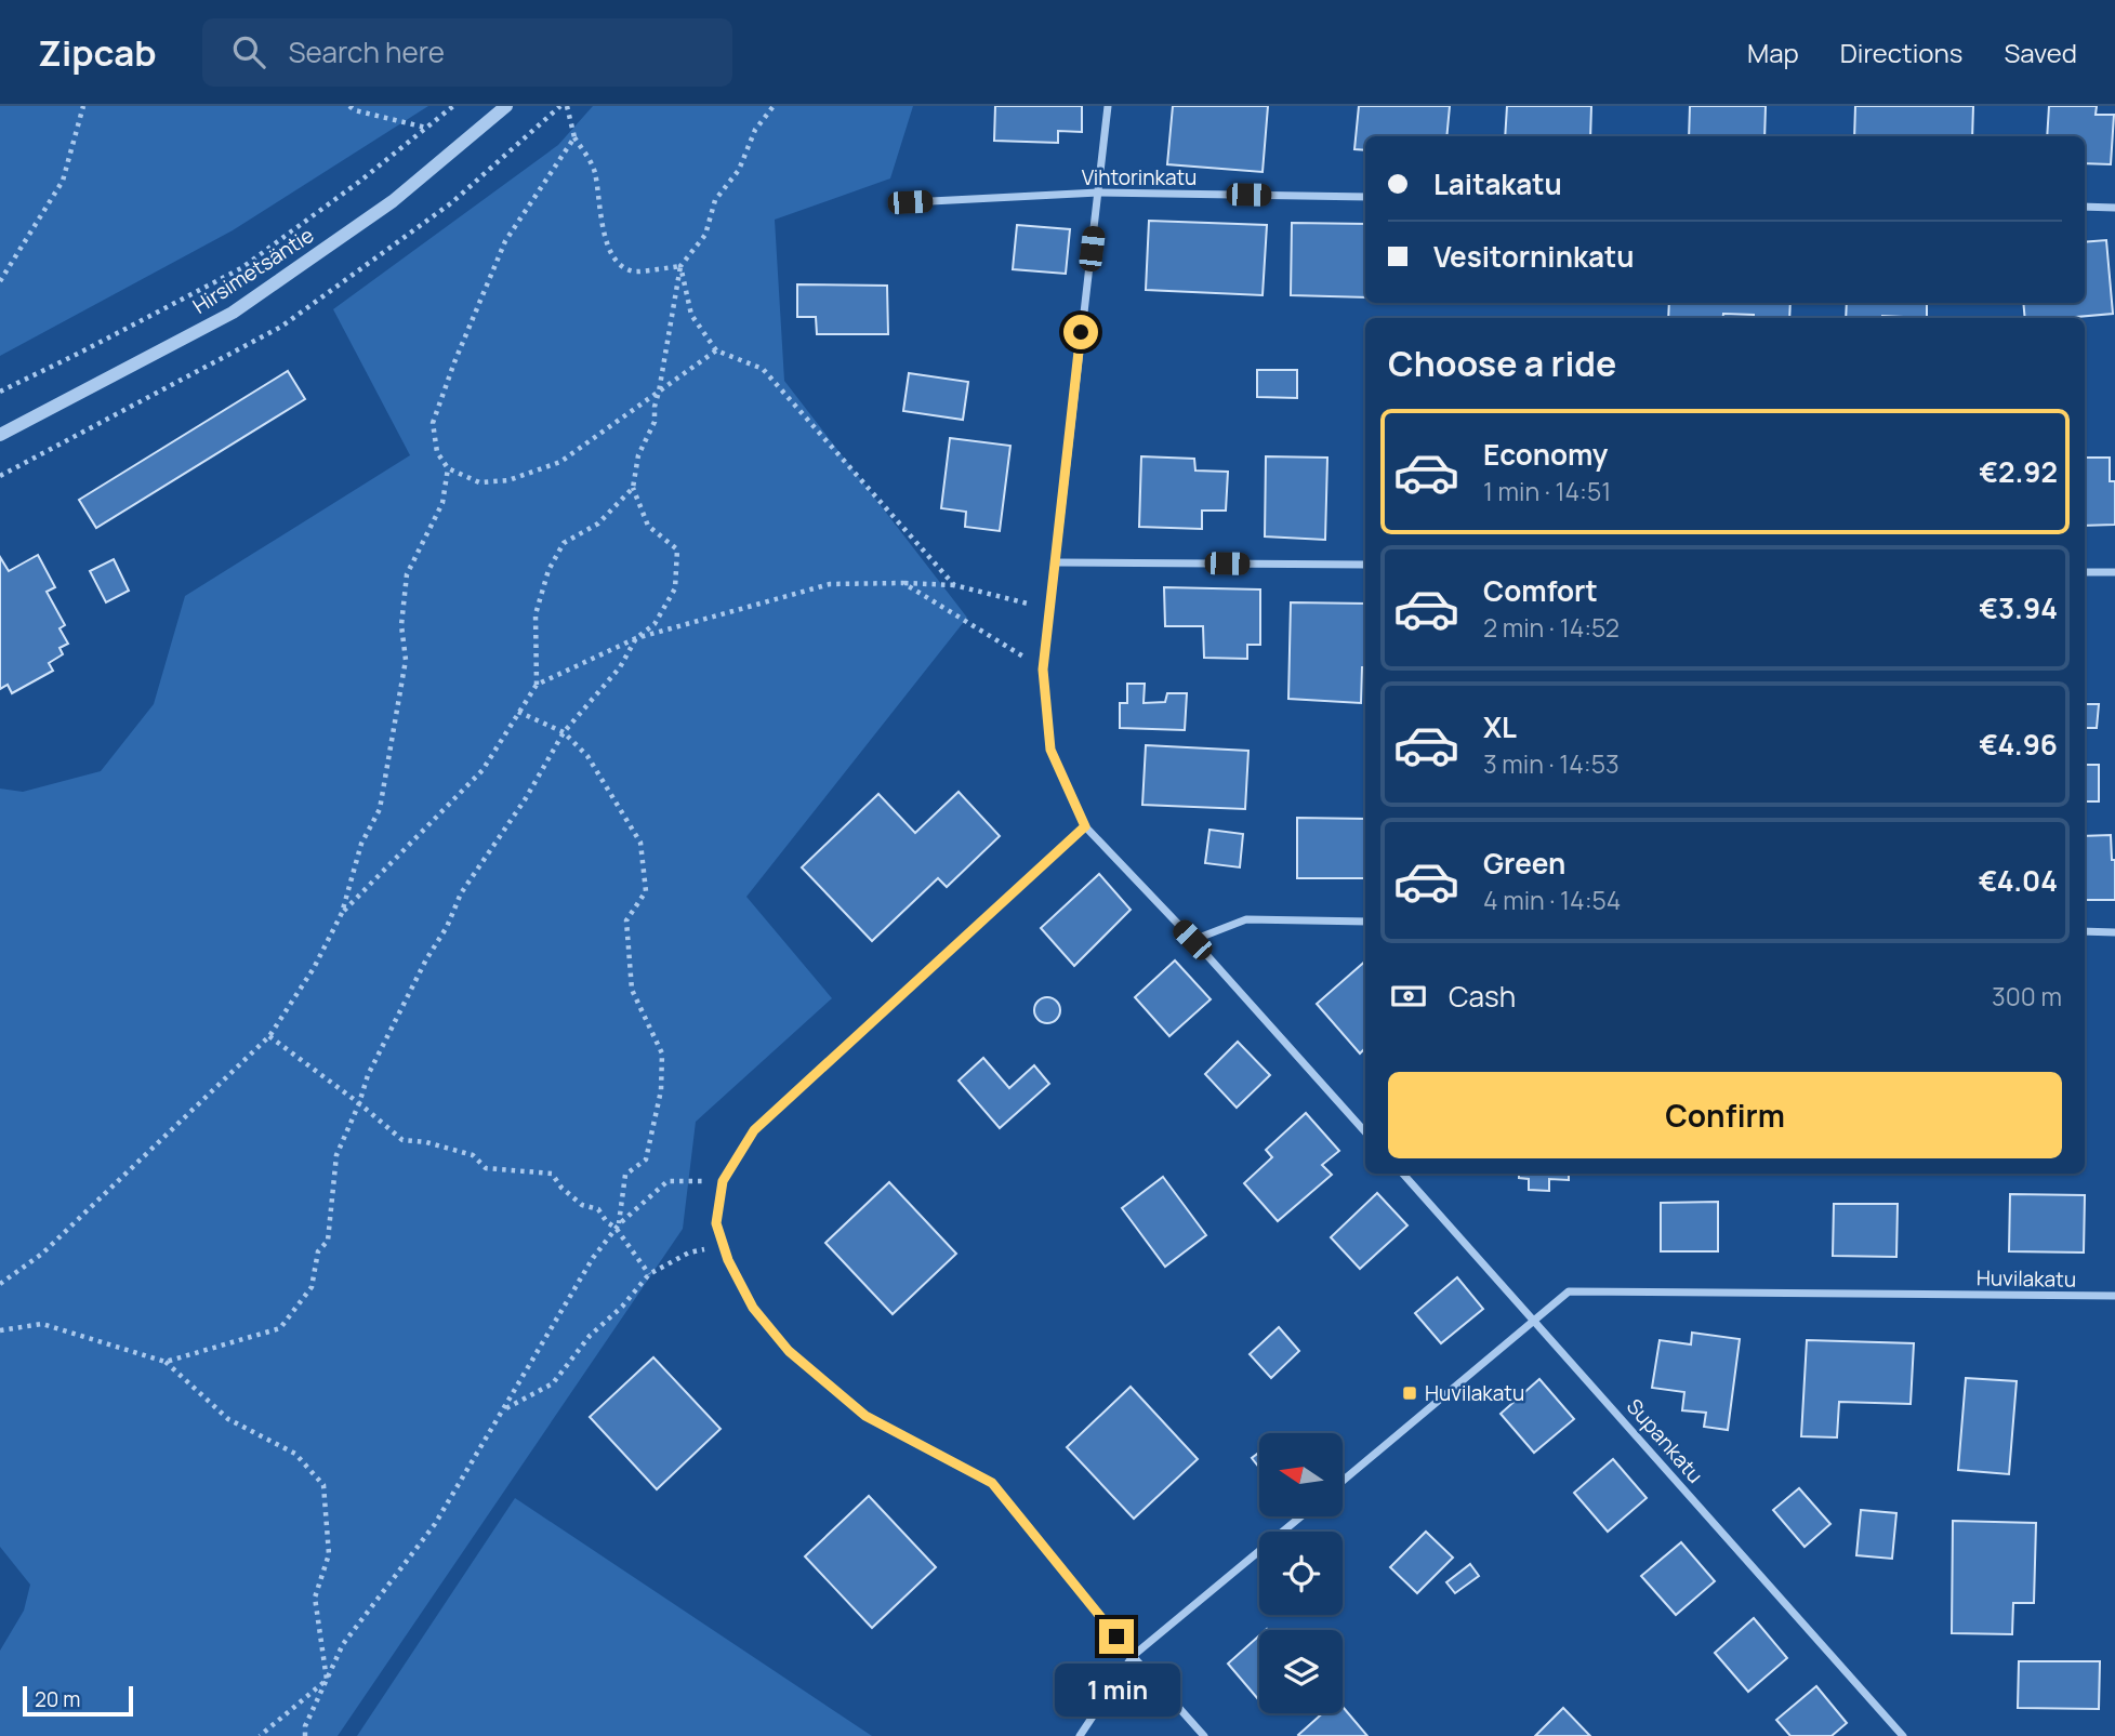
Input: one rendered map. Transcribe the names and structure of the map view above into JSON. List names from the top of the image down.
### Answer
{
  "streets": {
    "street": [
      "Vihtorinkatu",
      "Hirsimetsäntie",
      "Huvilakatu",
      "Supankatu"
    ]
  },
  "crossings": [
    ["Huvilakatu", "Supankatu"]
  ],
  "places": {
    "transit": ["Huvilakatu"]
  },
  "scale_bar": "20 m",
  "north": "left",
  "page": {
    "header": "Zipcab",
    "search": "Search here",
    "nav": ["Map", "Directions", "Saved"],
    "banner": ["Laitakatu", "Vesitorninkatu"],
    "heading": "Choose a ride",
    "list": [
      {
        "name": "Economy",
        "note": "1 min · 14:51",
        "value": "€2.92"
      },
      {
        "name": "Comfort",
        "note": "2 min · 14:52",
        "value": "€3.94"
      },
      {
        "name": "XL",
        "note": "3 min · 14:53",
        "value": "€4.96"
      },
      {
        "name": "Green",
        "note": "4 min · 14:54",
        "value": "€4.04"
      }
    ],
    "pay": ["Cash", "300 m"],
    "buttons": "Confirm",
    "bubble": "1 min",
    "scale": "20 m"
  }
}
